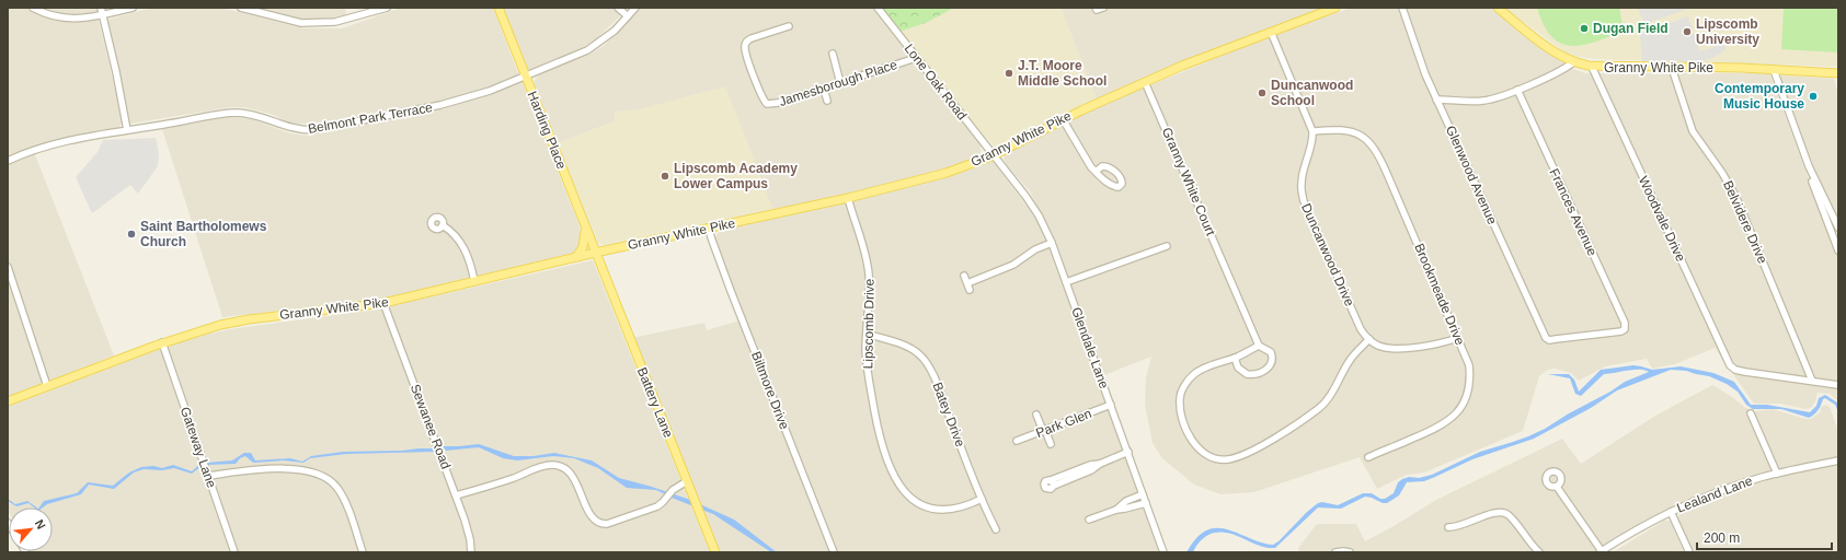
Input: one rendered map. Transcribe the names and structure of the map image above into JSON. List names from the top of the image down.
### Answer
{
  "streets": {
    "main road": ["Granny White Pike", "Harding Place", "Battery Lane"],
    "street": [
      "Lone Oak Road",
      "Jamesborough Place",
      "Belmont Park Terrace",
      "Glenwood Avenue",
      "Granny White Court",
      "Frances Avenue",
      "Woodvale Drive",
      "Belvidere Drive",
      "Duncanwood Drive",
      "Brookmeade Drive",
      "Lipscomb Drive",
      "Glendale Lane",
      "Biltmore Drive",
      "Batey Drive",
      "Park Glen",
      "Sewanee Road",
      "Gateway Lane",
      "Lealand Lane"
    ]
  },
  "crossings": [
    ["Granny White Pike", "Lone Oak Road"],
    ["Granny White Pike", "Harding Place"],
    ["Granny White Pike", "Granny White Court"],
    ["Granny White Pike", "Woodvale Drive"],
    ["Granny White Pike", "Belvidere Drive"],
    ["Granny White Pike", "Lipscomb Drive"],
    ["Granny White Pike", "Glendale Lane"],
    ["Granny White Pike", "Biltmore Drive"],
    ["Granny White Pike", "Battery Lane"],
    ["Granny White Pike", "Sewanee Road"],
    ["Granny White Pike", "Gateway Lane"],
    ["Lone Oak Road", "Jamesborough Place"],
    ["Lone Oak Road", "Glendale Lane"],
    ["Belmont Park Terrace", "Harding Place"],
    ["Harding Place", "Battery Lane"],
    ["Glenwood Avenue", "Frances Avenue"],
    ["Woodvale Drive", "Belvidere Drive"],
    ["Duncanwood Drive", "Brookmeade Drive"],
    ["Lipscomb Drive", "Batey Drive"],
    ["Glendale Lane", "Park Glen"]
  ],
  "places": [
    "Dugan Field",
    "Lipscomb University",
    "J.T. Moore Middle School",
    "Duncanwood School",
    "Contemporary Music House",
    "Lipscomb Academy Lower Campus",
    "Saint Bartholomews Church"
  ],
  "scale_bar": "200 m",
  "north": "top right"
}
